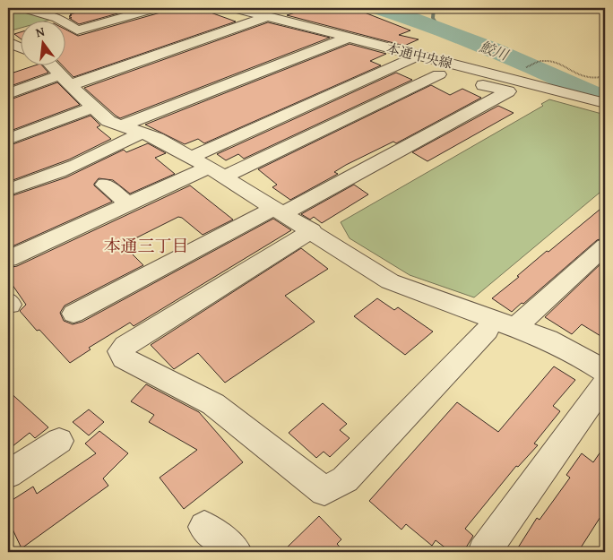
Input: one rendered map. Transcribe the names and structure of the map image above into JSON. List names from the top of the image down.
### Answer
{
  "streets": {
    "street": ["本通中央線"]
  },
  "districts": ["本通三丁目"],
  "water": ["鮫川"],
  "north": "top"
}
